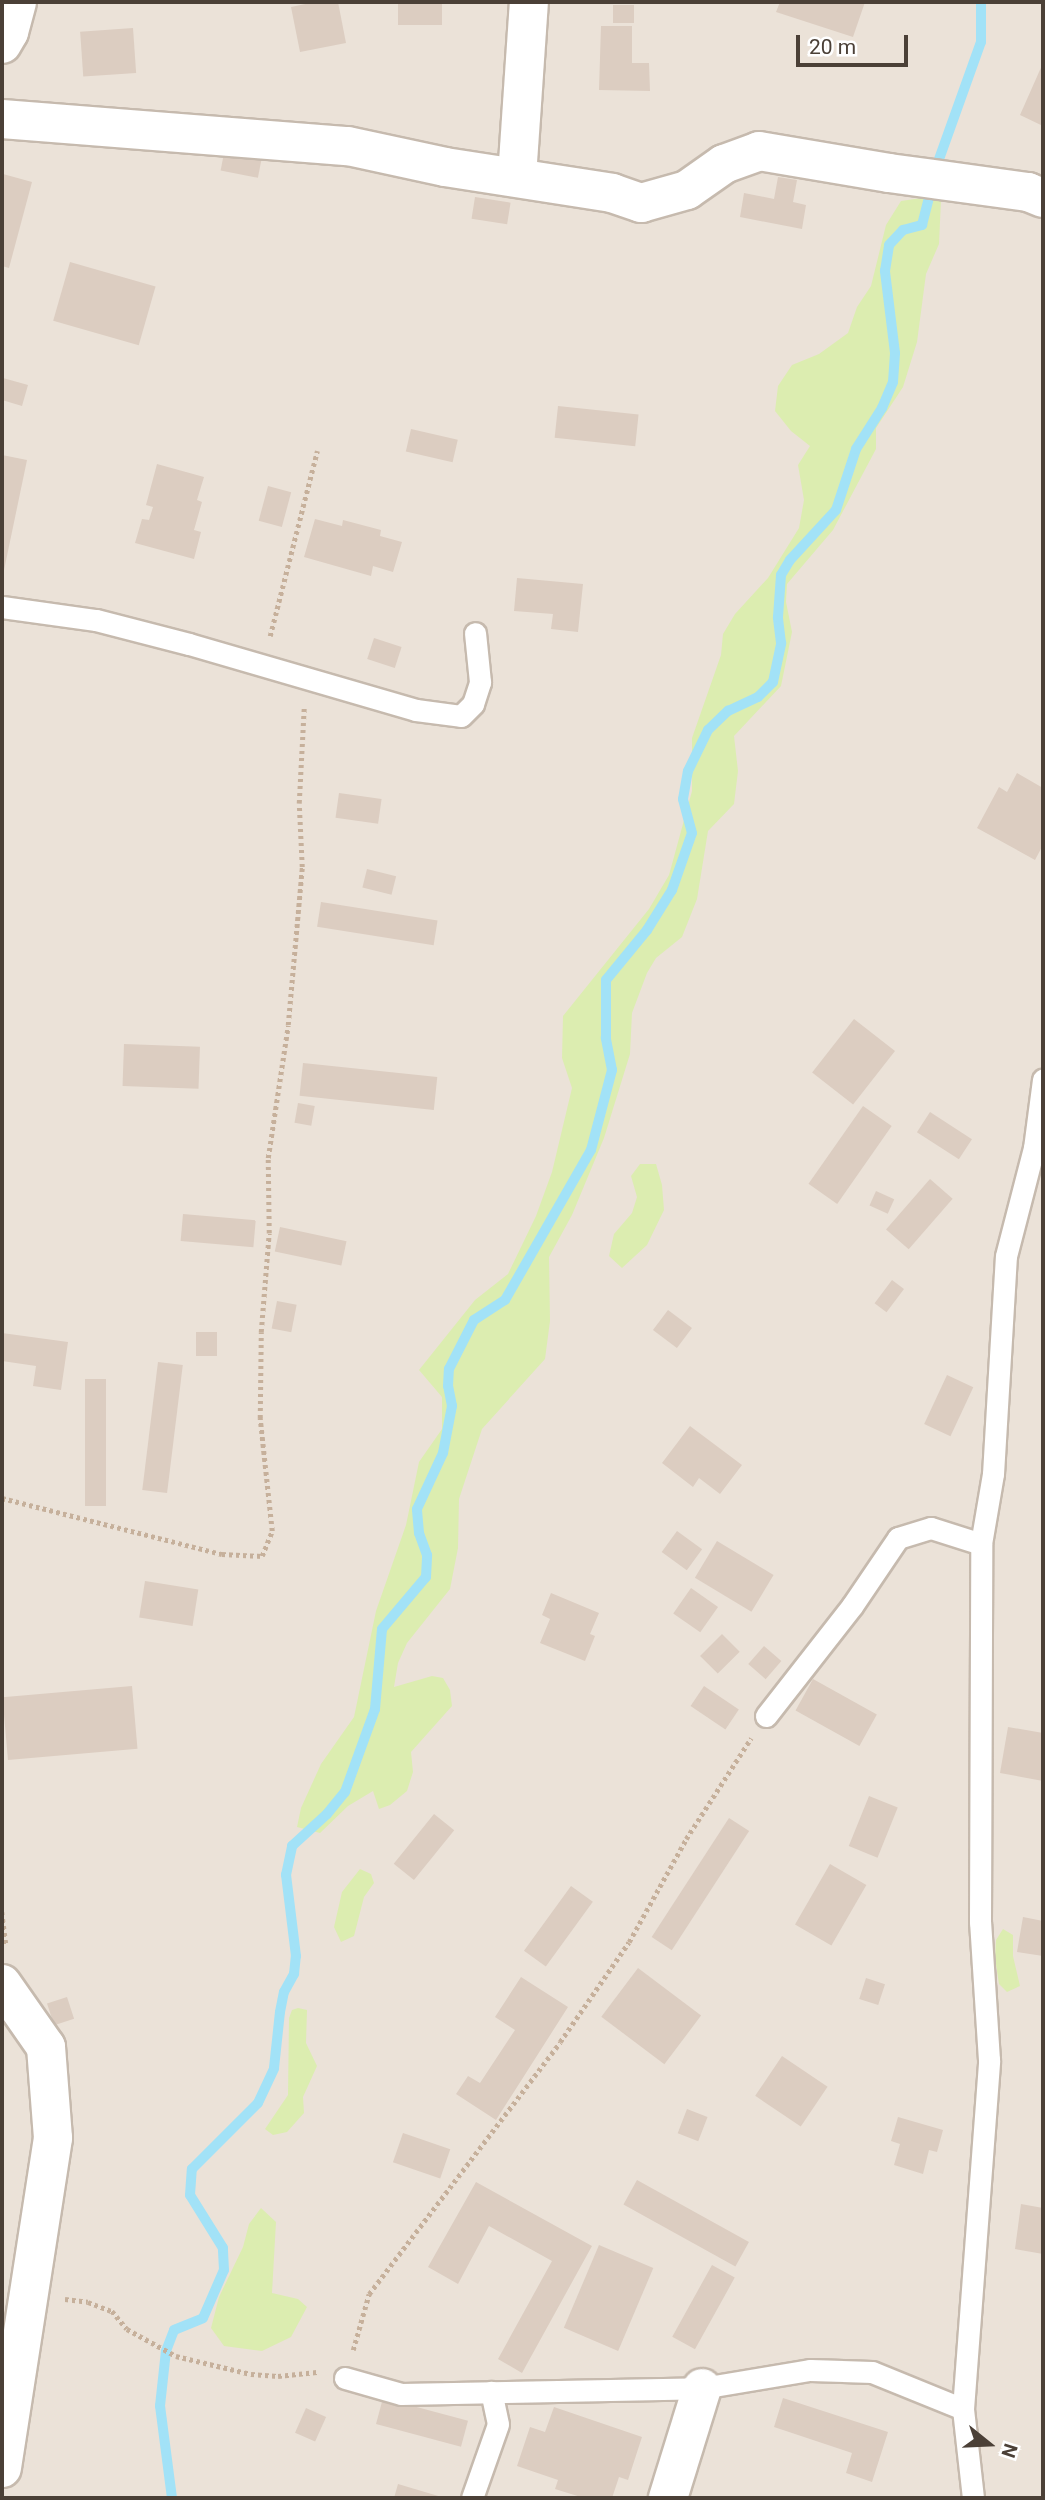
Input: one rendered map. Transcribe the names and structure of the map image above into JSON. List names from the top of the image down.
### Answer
{
  "scale_bar": "20 m",
  "north": "right"
}
